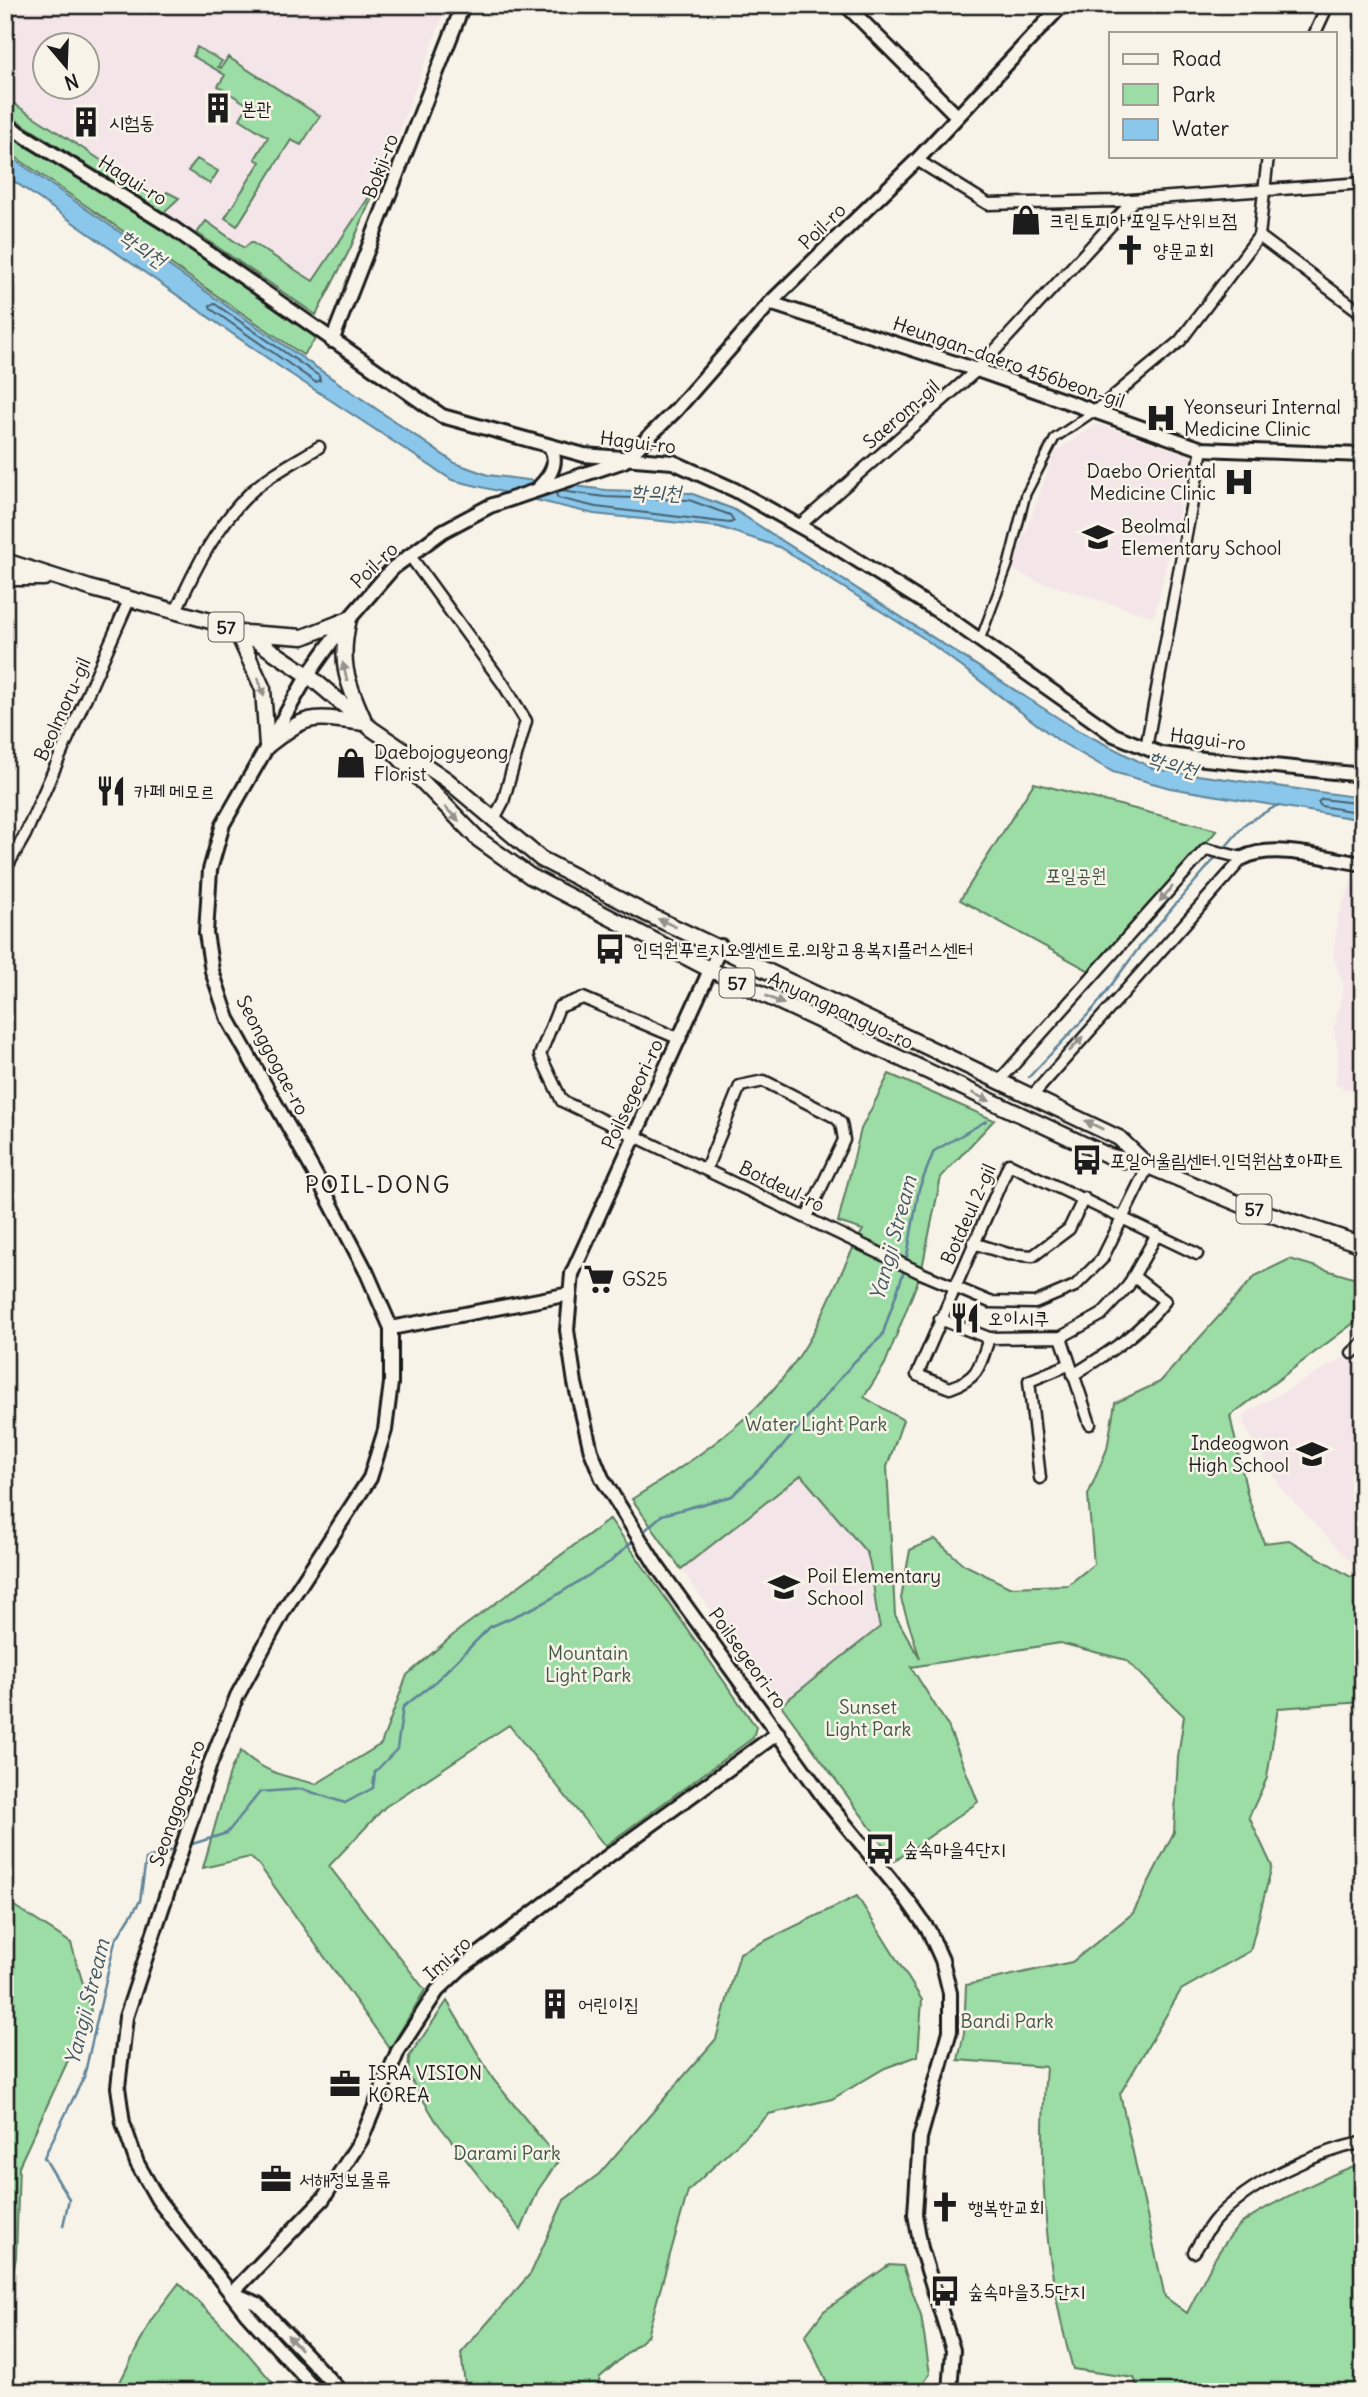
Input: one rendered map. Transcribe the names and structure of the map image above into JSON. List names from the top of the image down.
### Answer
{
  "streets": {
    "main road": ["57", "Anyangpangyo-ro"],
    "street": [
      "Bokji-ro",
      "Hagui-ro",
      "Poil-ro",
      "Heungan-daero 456beon-gil",
      "Saerom-gil",
      "Beolmoru-gil",
      "Seonggogae-ro",
      "Poilsegeori-ro",
      "Botdeul-ro",
      "Botdeul 2-gil",
      "Imi-ro"
    ]
  },
  "crossings": [
    ["Bokji-ro", "Hagui-ro"],
    ["Hagui-ro", "Poil-ro"],
    ["Hagui-ro", "Saerom-gil"],
    ["Poil-ro", "Heungan-daero 456beon-gil"],
    ["Poil-ro", "Anyangpangyo-ro"],
    ["Poil-ro", "Seonggogae-ro"],
    ["Heungan-daero 456beon-gil", "Saerom-gil"],
    ["Beolmoru-gil", "Anyangpangyo-ro"],
    ["Anyangpangyo-ro", "Seonggogae-ro"],
    ["Anyangpangyo-ro", "Poilsegeori-ro"],
    ["Anyangpangyo-ro", "Botdeul-ro"],
    ["Seonggogae-ro", "Imi-ro"],
    ["Poilsegeori-ro", "Botdeul-ro"],
    ["Poilsegeori-ro", "Imi-ro"],
    ["Botdeul-ro", "Botdeul 2-gil"]
  ],
  "districts": ["POIL-DONG"],
  "water": ["학의천", "Yangji Stream"],
  "parks": [
    "포일공원",
    "Water Light Park",
    "Mountain Light Park",
    "Sunset Light Park",
    "Bandi Park",
    "Darami Park"
  ],
  "places": {
    "building": ["본관", "시험동", "어린이집"],
    "shop": ["크린토피아 포일두산위브점", "Daebojogyeong Florist"],
    "church": ["양문교회", "행복한교회"],
    "hospital": ["Yeonseuri Internal Medicine Clinic", "Daebo Oriental Medicine Clinic"],
    "school or university": ["Beolmal Elementary School", "Indeogwon High School", "Poil Elementary School"],
    "restaurant": ["카페 메모르", "오이시쿠"],
    "bus stop": [
      "인덕원푸르지오엘센트로.의왕고용복지플러스센터",
      "포일어울림센터.인덕원삼호아파트",
      "숲속마을4단지",
      "숲속마을3.5단지"
    ],
    "supermarket": ["GS25"],
    "office": ["ISRA VISION KOREA", "서해정보물류"]
  },
  "legend": ["Road", "Park", "Water"],
  "north": "bottom"
}
